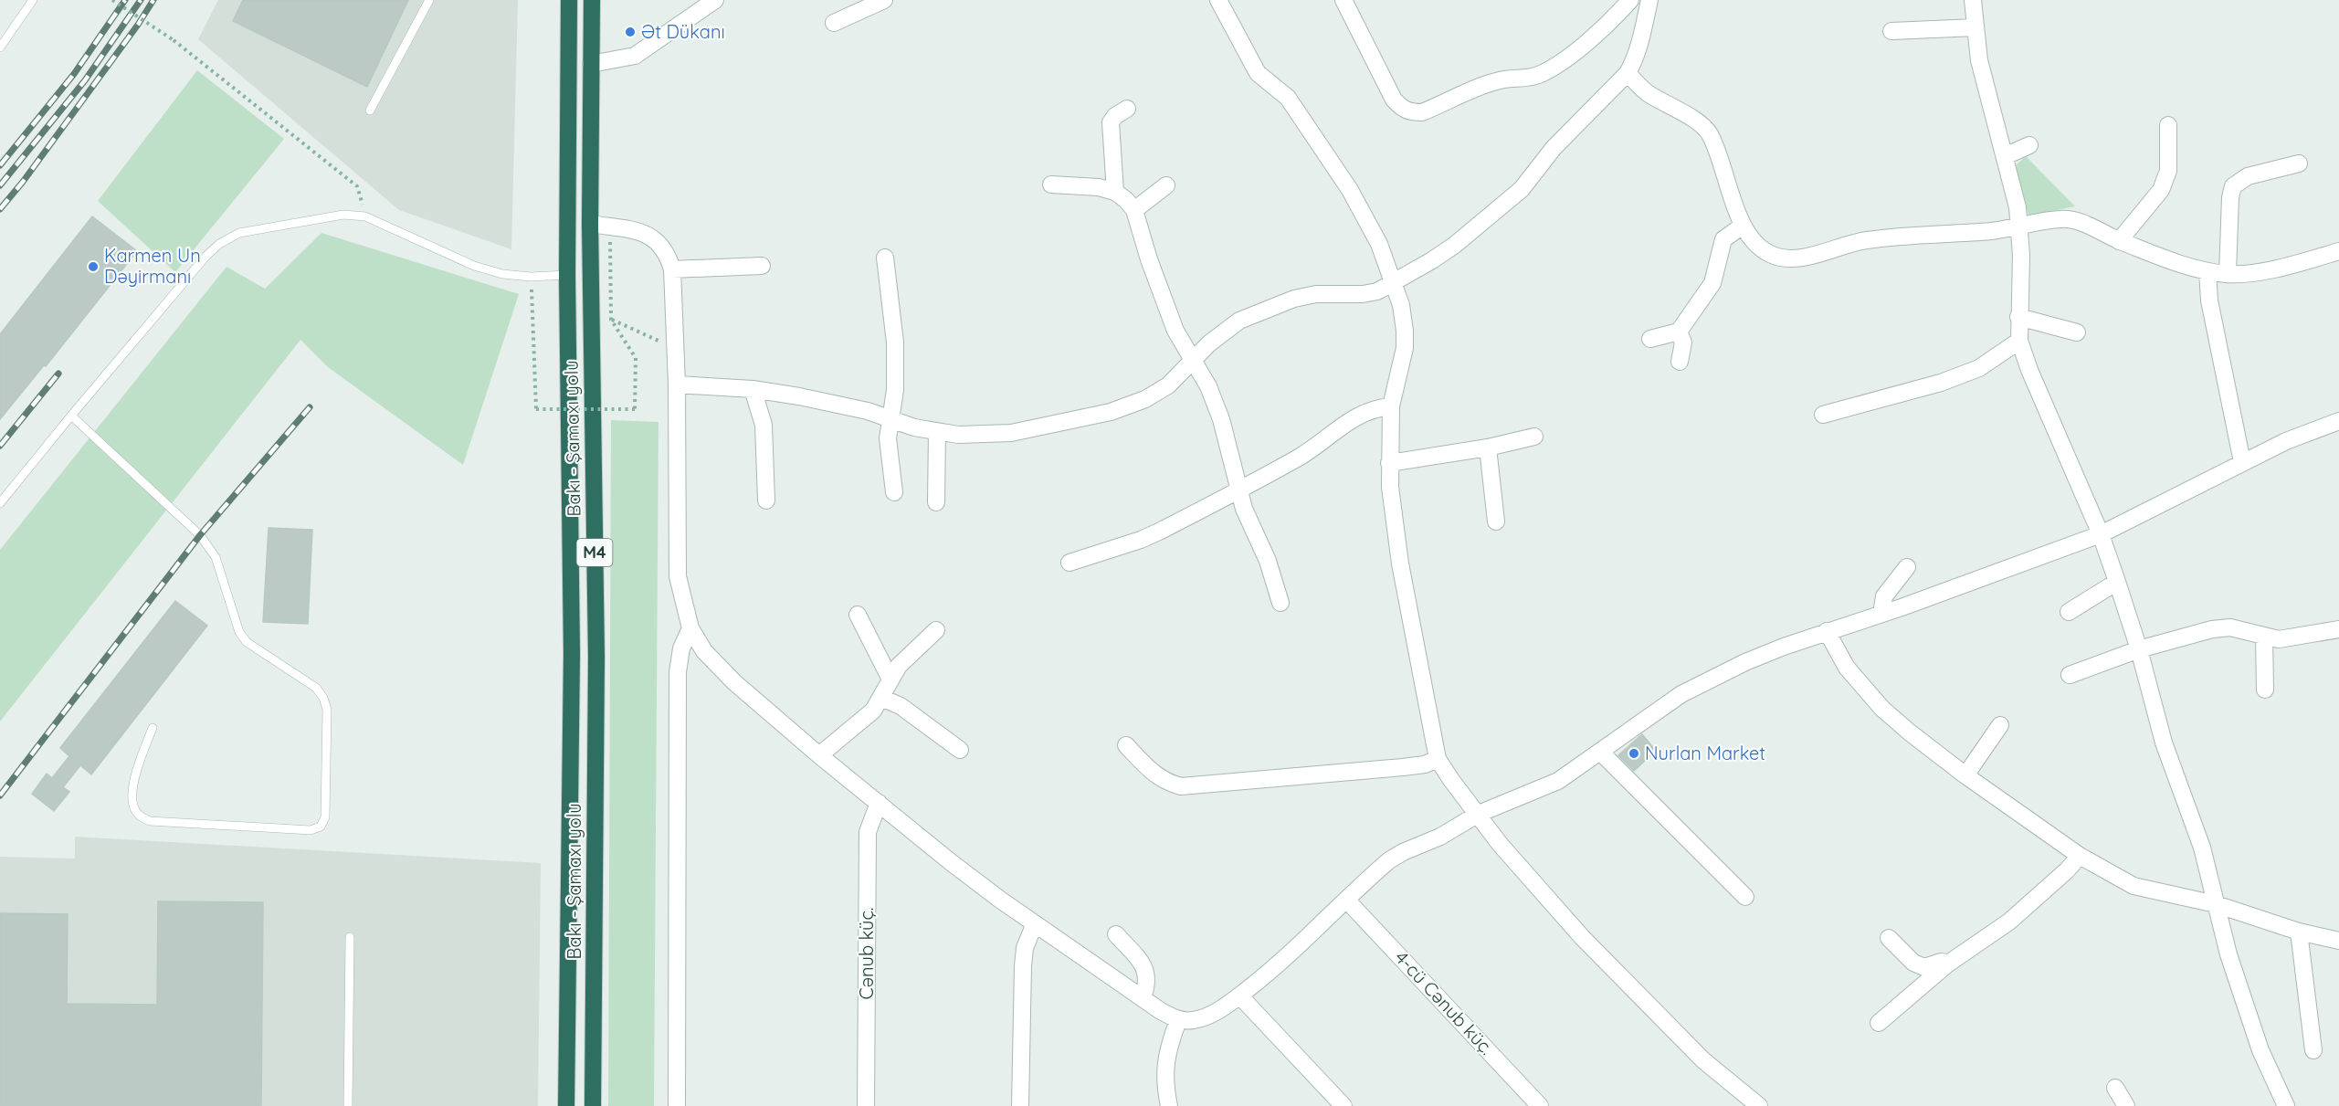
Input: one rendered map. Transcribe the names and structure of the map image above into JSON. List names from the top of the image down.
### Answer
{
  "streets": {
    "highway": ["Bakı - Şamaxı yolu", "M4"],
    "street": ["Cənub küç.", "4-cü Cənub küç."]
  },
  "places": ["Ət Dükanı", "Karmen Un Dəyirmanı", "Nurlan Market"]
}
